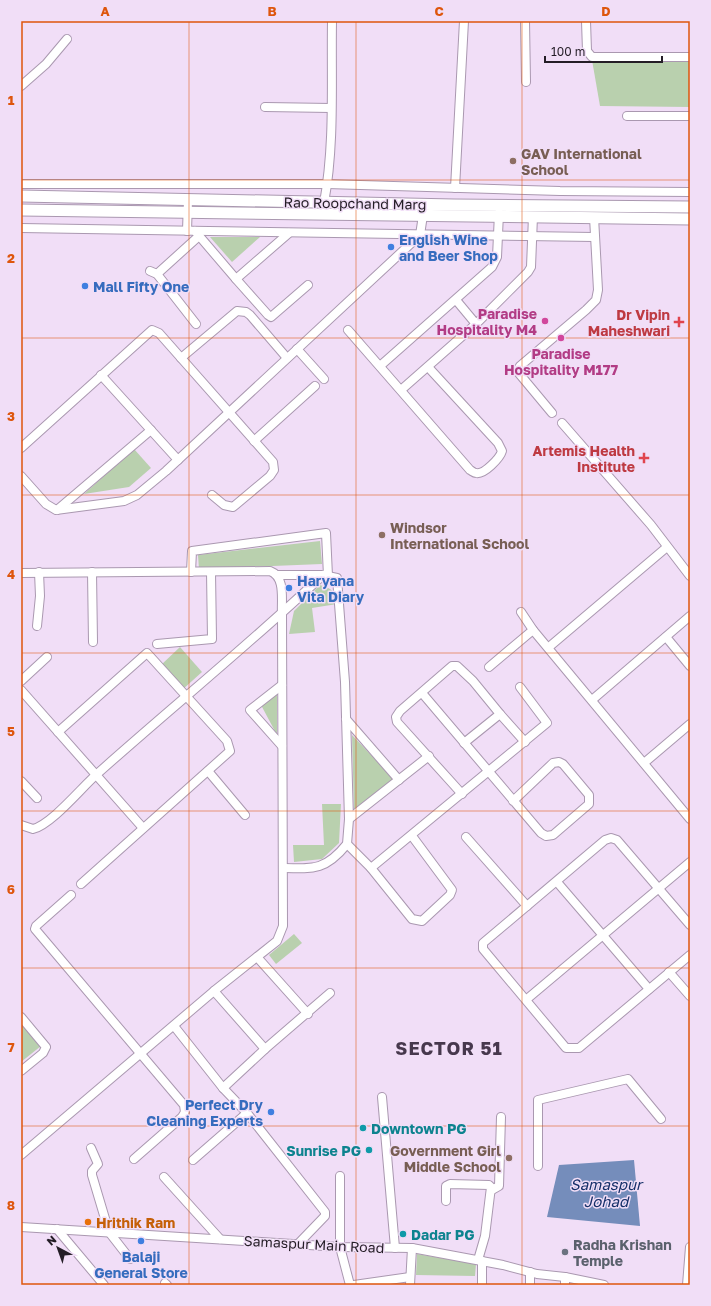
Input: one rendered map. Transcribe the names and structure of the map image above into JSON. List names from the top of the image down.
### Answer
{
  "streets": {
    "main road": ["Rao Roopchand Marg"],
    "street": ["Samaspur Main Road"]
  },
  "districts": ["SECTOR 51"],
  "water": ["Samaspur Johad"],
  "places": {
    "other": [
      "GAV International School",
      "English Wine and Beer Shop",
      "Mall Fifty One",
      "Paradise Hospitality M4",
      "Paradise Hospitality M177",
      "Windsor International School",
      "Haryana Vita Diary",
      "Perfect Dry Cleaning Experts",
      "Downtown PG",
      "Sunrise PG",
      "Government Girl Middle School",
      "Hrithik Ram",
      "Dadar PG",
      "Balaji General Store",
      "Radha Krishan Temple"
    ],
    "health": ["Dr Vipin Maheshwari", "Artemis Health Institute"]
  },
  "scale_bar": "100 m",
  "north": "top left",
  "grid": {
    "columns": [
      "A",
      "B",
      "C",
      "D"
    ],
    "rows": [
      "1",
      "2",
      "3",
      "4",
      "5",
      "6",
      "7",
      "8"
    ]
  }
}
